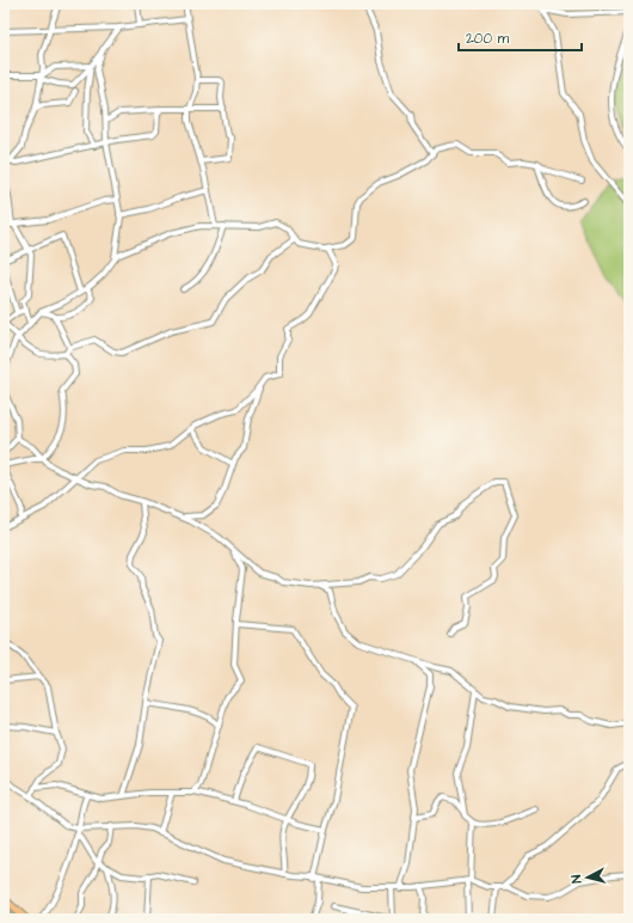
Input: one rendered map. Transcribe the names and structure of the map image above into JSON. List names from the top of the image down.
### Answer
{
  "scale_bar": "200 m",
  "north": "left"
}
